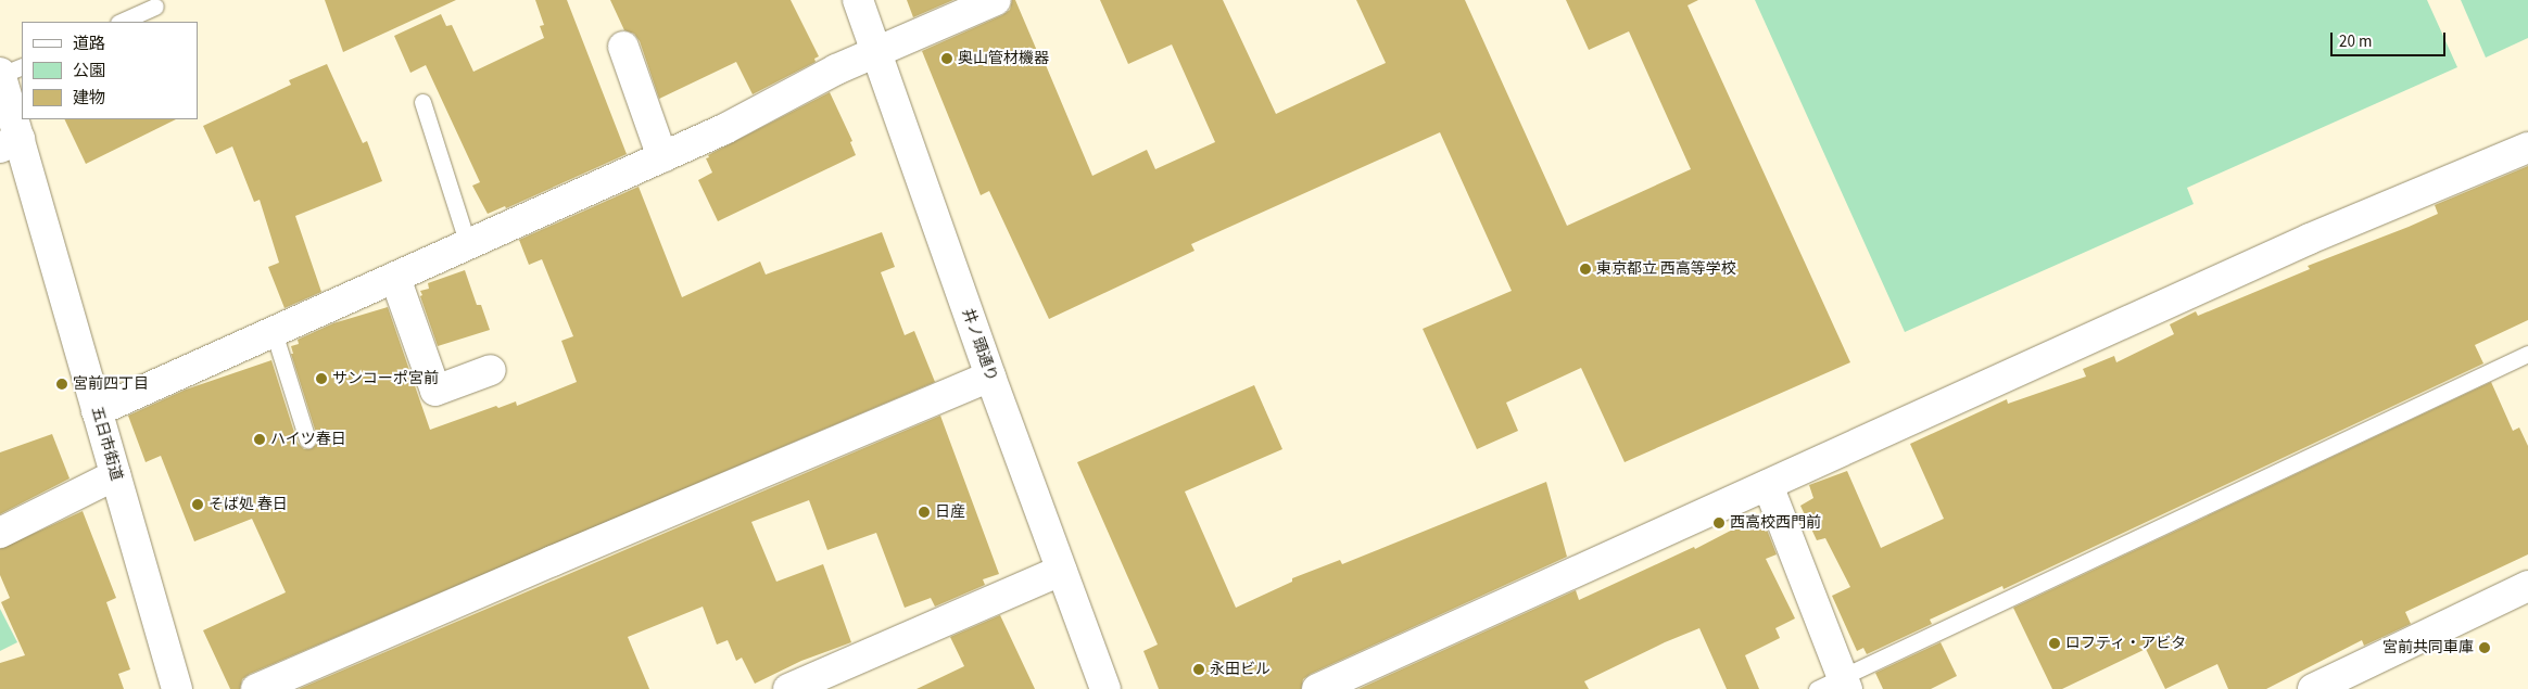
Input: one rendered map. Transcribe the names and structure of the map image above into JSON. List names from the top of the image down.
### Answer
{
  "streets": {
    "street": ["井ノ頭通り", "五日市街道"]
  },
  "places": [
    "奥山管材機器",
    "東京都立 西高等学校",
    "サンコーポ宮前",
    "宮前四丁目",
    "ハイツ春日",
    "そば処 春日",
    "日産",
    "西高校西門前",
    "ロフティ・アビタ",
    "宮前共同車庫",
    "永田ビル"
  ],
  "legend": ["道路", "公園", "建物"],
  "scale_bar": "20 m"
}
